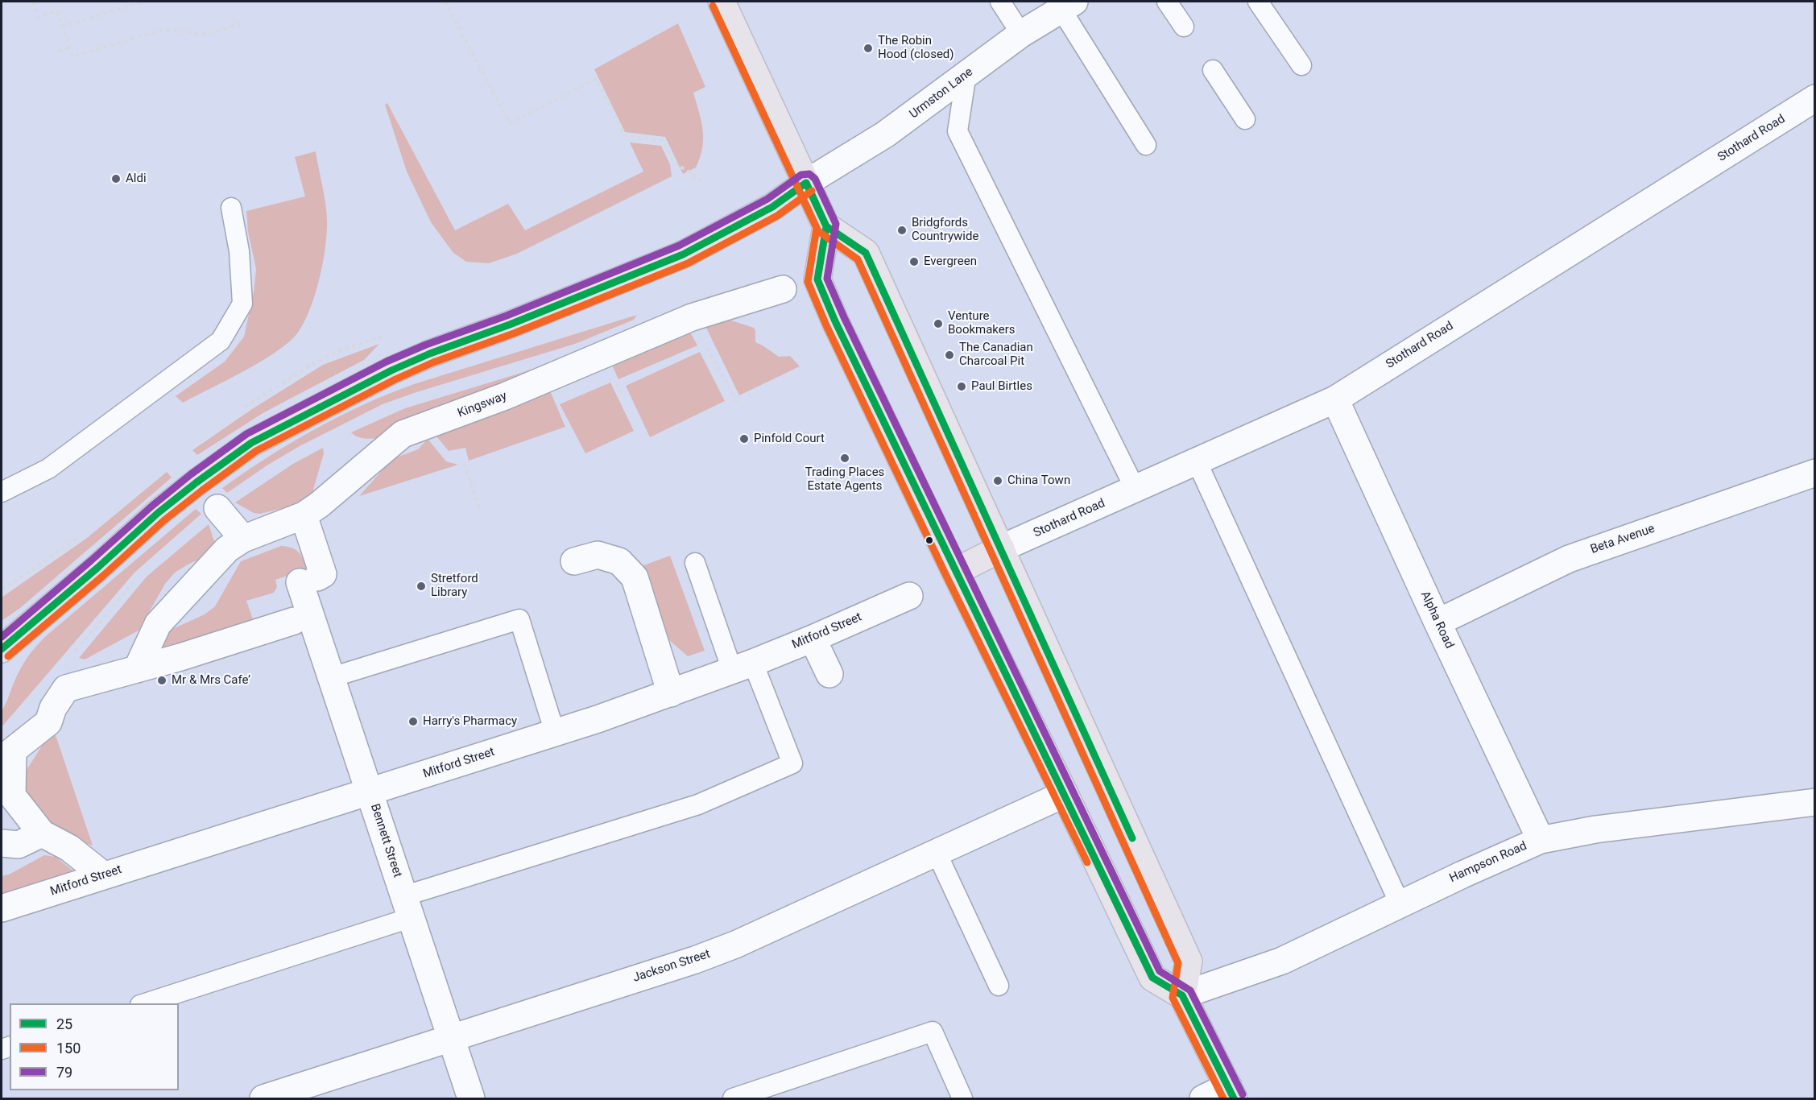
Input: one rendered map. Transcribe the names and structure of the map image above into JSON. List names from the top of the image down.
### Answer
{
  "streets": {
    "street": [
      "Urmston Lane",
      "Stothard Road",
      "Kingsway",
      "Beta Avenue",
      "Alpha Road",
      "Mitford Street",
      "Bennett Street",
      "Hampson Road",
      "Jackson Street"
    ]
  },
  "crossings": [
    ["Stothard Road", "Alpha Road"],
    ["Kingsway", "Bennett Street"],
    ["Beta Avenue", "Alpha Road"],
    ["Alpha Road", "Hampson Road"],
    ["Mitford Street", "Bennett Street"],
    ["Bennett Street", "Jackson Street"]
  ],
  "places": [
    "The Robin Hood (closed)",
    "Aldi",
    "Bridgfords Countrywide",
    "Evergreen",
    "Venture Bookmakers",
    "The Canadian Charcoal Pit",
    "Paul Birtles",
    "Pinfold Court",
    "Trading Places Estate Agents",
    "China Town",
    "Stretford Library",
    "Mr & Mrs Cafe’",
    "Harry's Pharmacy"
  ],
  "lines": ["transit line 150", "transit line 79", "transit line 25"],
  "legend": ["25", "150", "79"]
}
